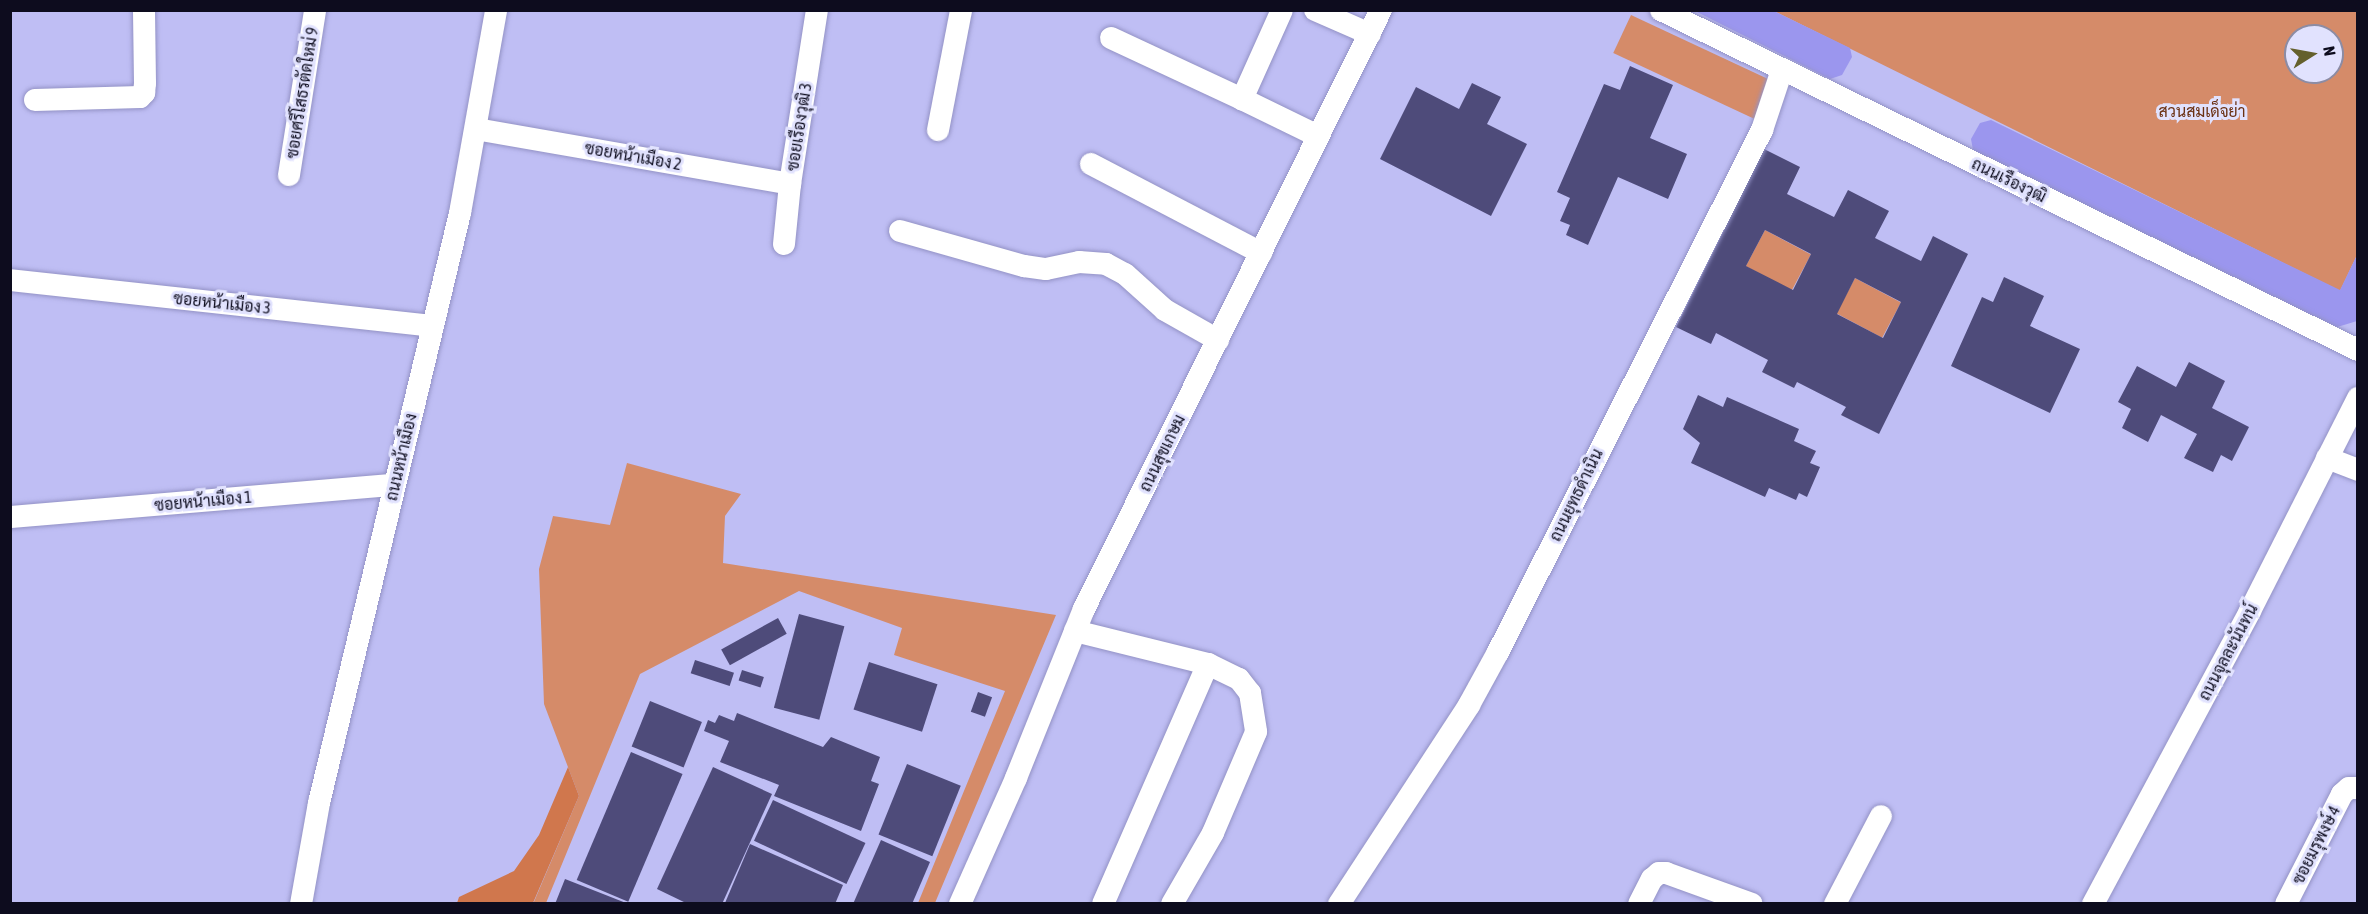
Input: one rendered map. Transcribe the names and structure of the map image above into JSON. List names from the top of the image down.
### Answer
{
  "streets": {
    "street": [
      "ซอยศรีโสธรตัดใหม่ 9",
      "ซอยเรืองวุฒิ 3",
      "ซอยหน้าเมือง 2",
      "ถนนเรืองวุฒิ",
      "ซอยหน้าเมือง 3",
      "ถนนสุขเกษม",
      "ถนนหน้าเมือง",
      "ถนนยุทธดำเนิน",
      "ซอยหน้าเมือง 1",
      "ถนนจุลละนันทน์",
      "ซอยมรุพงษ์ 4"
    ]
  },
  "crossings": [
    ["ซอยเรืองวุฒิ 3", "ซอยหน้าเมือง 2"],
    ["ซอยหน้าเมือง 2", "ถนนหน้าเมือง"],
    ["ถนนเรืองวุฒิ", "ถนนยุทธดำเนิน"],
    ["ซอยหน้าเมือง 3", "ถนนหน้าเมือง"],
    ["ถนนหน้าเมือง", "ซอยหน้าเมือง 1"]
  ],
  "parks": ["สวนสมเด็จย่า"],
  "north": "right"
}
